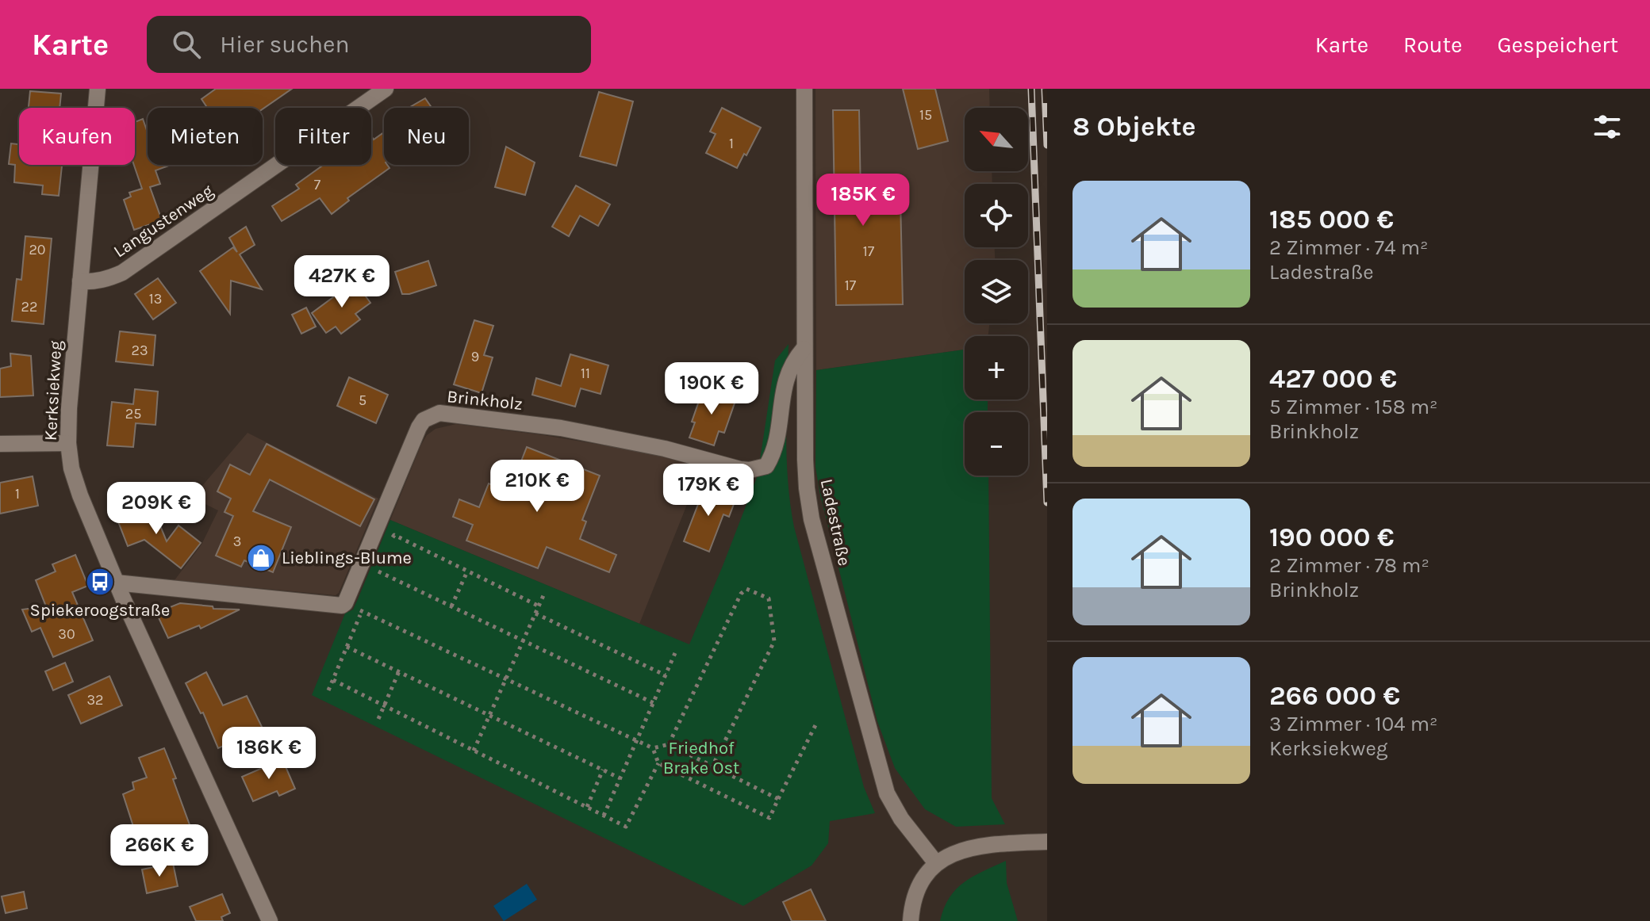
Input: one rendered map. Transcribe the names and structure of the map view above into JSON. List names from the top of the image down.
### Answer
{
  "streets": {
    "street": [
      "Langustenweg",
      "Kerksiekweg",
      "Brinkholz",
      "Ladestraße"
    ]
  },
  "crossings": [
    ["Langustenweg", "Kerksiekweg"],
    ["Brinkholz", "Ladestraße"]
  ],
  "parks": ["Friedhof Brake Ost"],
  "places": {
    "shop": ["Lieblings-Blume"],
    "bus stop": ["Spiekeroogstraße"]
  },
  "house_numbers": [
    "15",
    "1",
    "7",
    "20",
    "17",
    "17",
    "13",
    "22",
    "23",
    "9",
    "11",
    "5",
    "25",
    "1",
    "3",
    "30",
    "32"
  ],
  "north": "top left",
  "page": {
    "header": "Karte",
    "search": "Hier suchen",
    "nav": ["Karte", "Route", "Gespeichert"],
    "heading": "8 Objekte",
    "map_buttons": ["+", "−"],
    "chip": [
      "Kaufen",
      "Mieten",
      "Filter",
      "Neu"
    ],
    "list": [
      {
        "name": "185 000 €",
        "note": "2 Zimmer · 74 m² · Ladestraße"
      },
      {
        "name": "427 000 €",
        "note": "5 Zimmer · 158 m² · Brinkholz"
      },
      {
        "name": "190 000 €",
        "note": "2 Zimmer · 78 m² · Brinkholz"
      },
      {
        "name": "266 000 €",
        "note": "3 Zimmer · 104 m² · Kerksiekweg"
      }
    ],
    "price": [
      "185K €",
      "427K €",
      "190K €",
      "210K €",
      "179K €",
      "209K €",
      "186K €",
      "266K €"
    ]
  }
}
